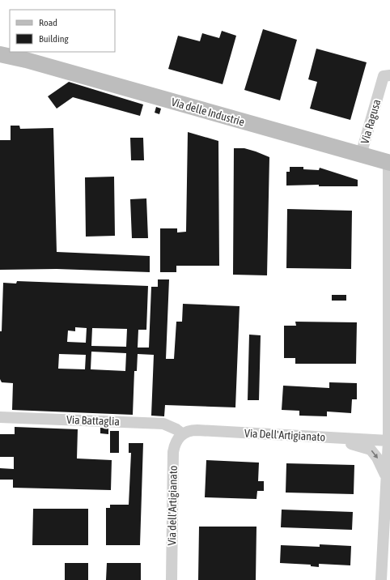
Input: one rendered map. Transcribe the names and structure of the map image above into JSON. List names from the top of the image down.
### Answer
{
  "streets": {
    "street": [
      "Via delle Industrie",
      "Via Ragusa",
      "Via Battaglia",
      "Via Dell'Artigianato",
      "Via dell'Artigianato"
    ]
  },
  "crossings": [
    ["Via delle Industrie", "Via Ragusa"],
    ["Via Battaglia", "Via Dell'Artigianato"],
    ["Via Battaglia", "Via dell'Artigianato"],
    ["Via Dell'Artigianato", "Via dell'Artigianato"]
  ],
  "legend": ["Road", "Building"]
}
